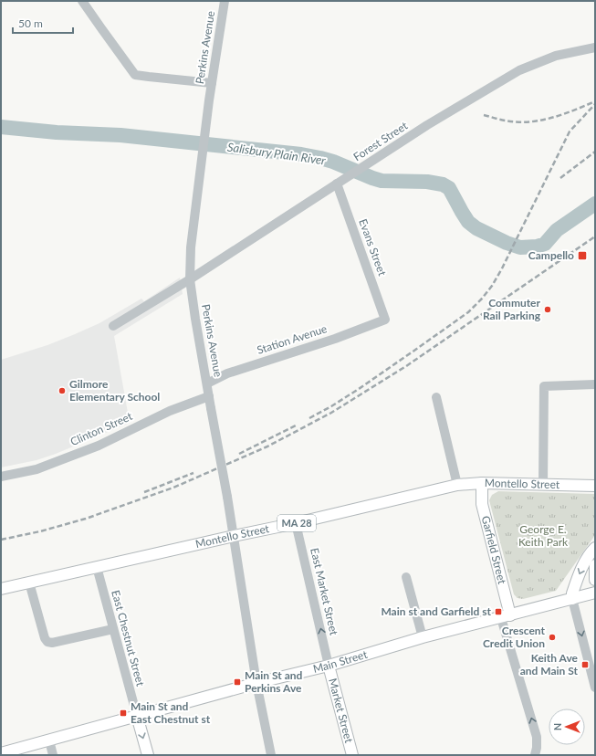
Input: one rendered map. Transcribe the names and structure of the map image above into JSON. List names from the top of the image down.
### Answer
{
  "streets": {
    "main road": [
      "Montello Street",
      "MA 28",
      "Garfield Street",
      "Main Street",
      "Market Street"
    ],
    "street": [
      "Perkins Avenue",
      "Forest Street",
      "Evans Street",
      "Station Avenue",
      "Clinton Street",
      "East Market Street",
      "East Chestnut Street"
    ]
  },
  "crossings": [
    ["Perkins Avenue", "Forest Street"],
    ["Perkins Avenue", "Station Avenue"],
    ["Perkins Avenue", "Clinton Street"],
    ["Perkins Avenue", "Montello Street"],
    ["Perkins Avenue", "Main Street"],
    ["Forest Street", "Evans Street"],
    ["Evans Street", "Station Avenue"],
    ["Montello Street", "Garfield Street"],
    ["Montello Street", "East Market Street"],
    ["Montello Street", "East Chestnut Street"],
    ["Garfield Street", "Main Street"],
    ["East Market Street", "Main Street"],
    ["East Market Street", "Market Street"],
    ["East Chestnut Street", "Main Street"],
    ["Main Street", "Market Street"]
  ],
  "one_way": ["East Market Street"],
  "water": ["Salisbury Plain River"],
  "parks": ["George E. Keith Park"],
  "places": {
    "transit": [
      "Campello",
      "Main st and Garfield st",
      "Keith Ave and Main St",
      "Main St and Perkins Ave",
      "Main St and East Chestnut st"
    ],
    "other": ["Commuter Rail Parking", "Gilmore Elementary School", "Crescent Credit Union"]
  },
  "scale_bar": "50 m",
  "north": "left"
}
